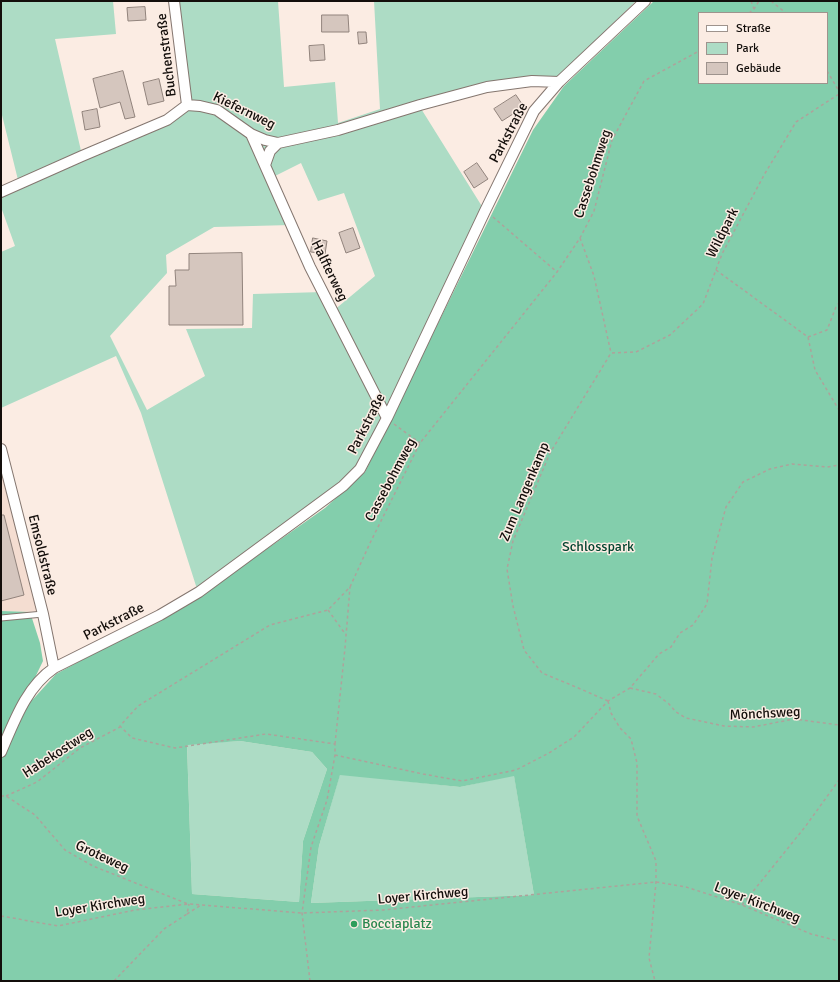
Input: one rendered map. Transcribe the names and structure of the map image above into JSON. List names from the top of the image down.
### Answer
{
  "streets": {
    "street": [
      "Buchenstraße",
      "Kiefernweg",
      "Parkstraße",
      "Halfterweg",
      "Emsoldstraße"
    ],
    "path": [
      "Cassebohmweg",
      "Wildpark",
      "Zum Langenkamp",
      "Mönchsweg",
      "Habekostweg",
      "Groteweg",
      "Loyer Kirchweg"
    ]
  },
  "crossings": [
    ["Buchenstraße", "Kiefernweg"],
    ["Kiefernweg", "Parkstraße"],
    ["Kiefernweg", "Halfterweg"],
    ["Parkstraße", "Halfterweg"],
    ["Parkstraße", "Emsoldstraße"],
    ["Habekostweg", "Groteweg"],
    ["Groteweg", "Loyer Kirchweg"]
  ],
  "parks": ["Schlosspark"],
  "places": ["Bocciaplatz"],
  "legend": ["Straße", "Park", "Gebäude"]
}
